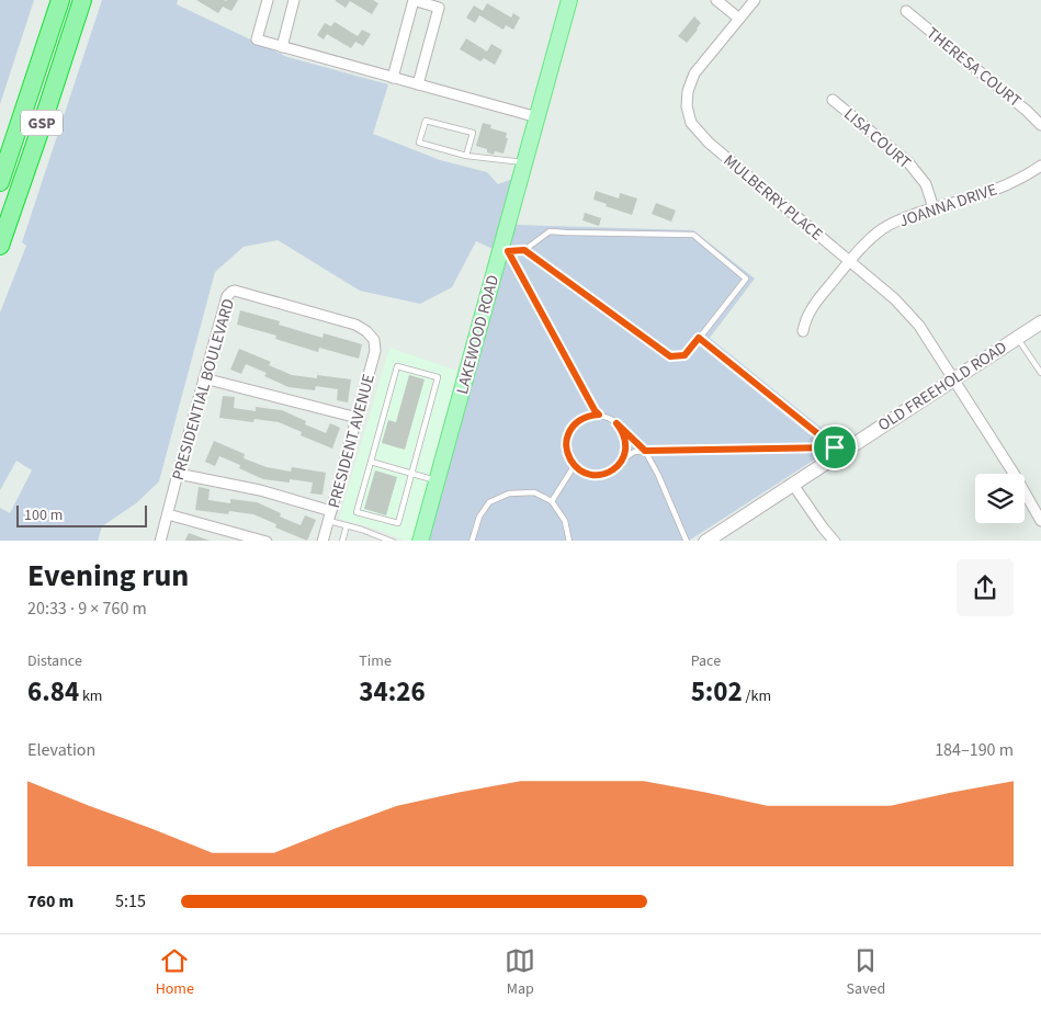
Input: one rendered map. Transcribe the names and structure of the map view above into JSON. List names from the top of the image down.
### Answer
{
  "streets": {
    "highway": ["GSP"],
    "main road": ["LAKEWOOD ROAD", "OLD FREEHOLD ROAD"],
    "street": [
      "THERESA COURT",
      "LISA COURT",
      "MULBERRY PLACE",
      "JOANNA DRIVE",
      "PRESIDENTIAL BOULEVARD",
      "PRESIDENT AVENUE"
    ]
  },
  "crossings": [
    ["LISA COURT", "JOANNA DRIVE"],
    ["MULBERRY PLACE", "JOANNA DRIVE"],
    ["MULBERRY PLACE", "OLD FREEHOLD ROAD"],
    ["PRESIDENTIAL BOULEVARD", "PRESIDENT AVENUE"]
  ],
  "scale_bar": "100 m",
  "page": {
    "scale": "100 m",
    "heading": ["Evening run", "20:33 · 9 × 760 m"],
    "stats": [
      ["Distance", "6.84 km"],
      ["Time", "34:26"],
      ["Pace", "5:02 /km"]
    ],
    "chart": ["Elevation", "184–190 m"],
    "list": [
      {
        "name": "760 m",
        "note": "5:15"
      }
    ],
    "tabs": ["Home", "Map", "Saved"]
  }
}
